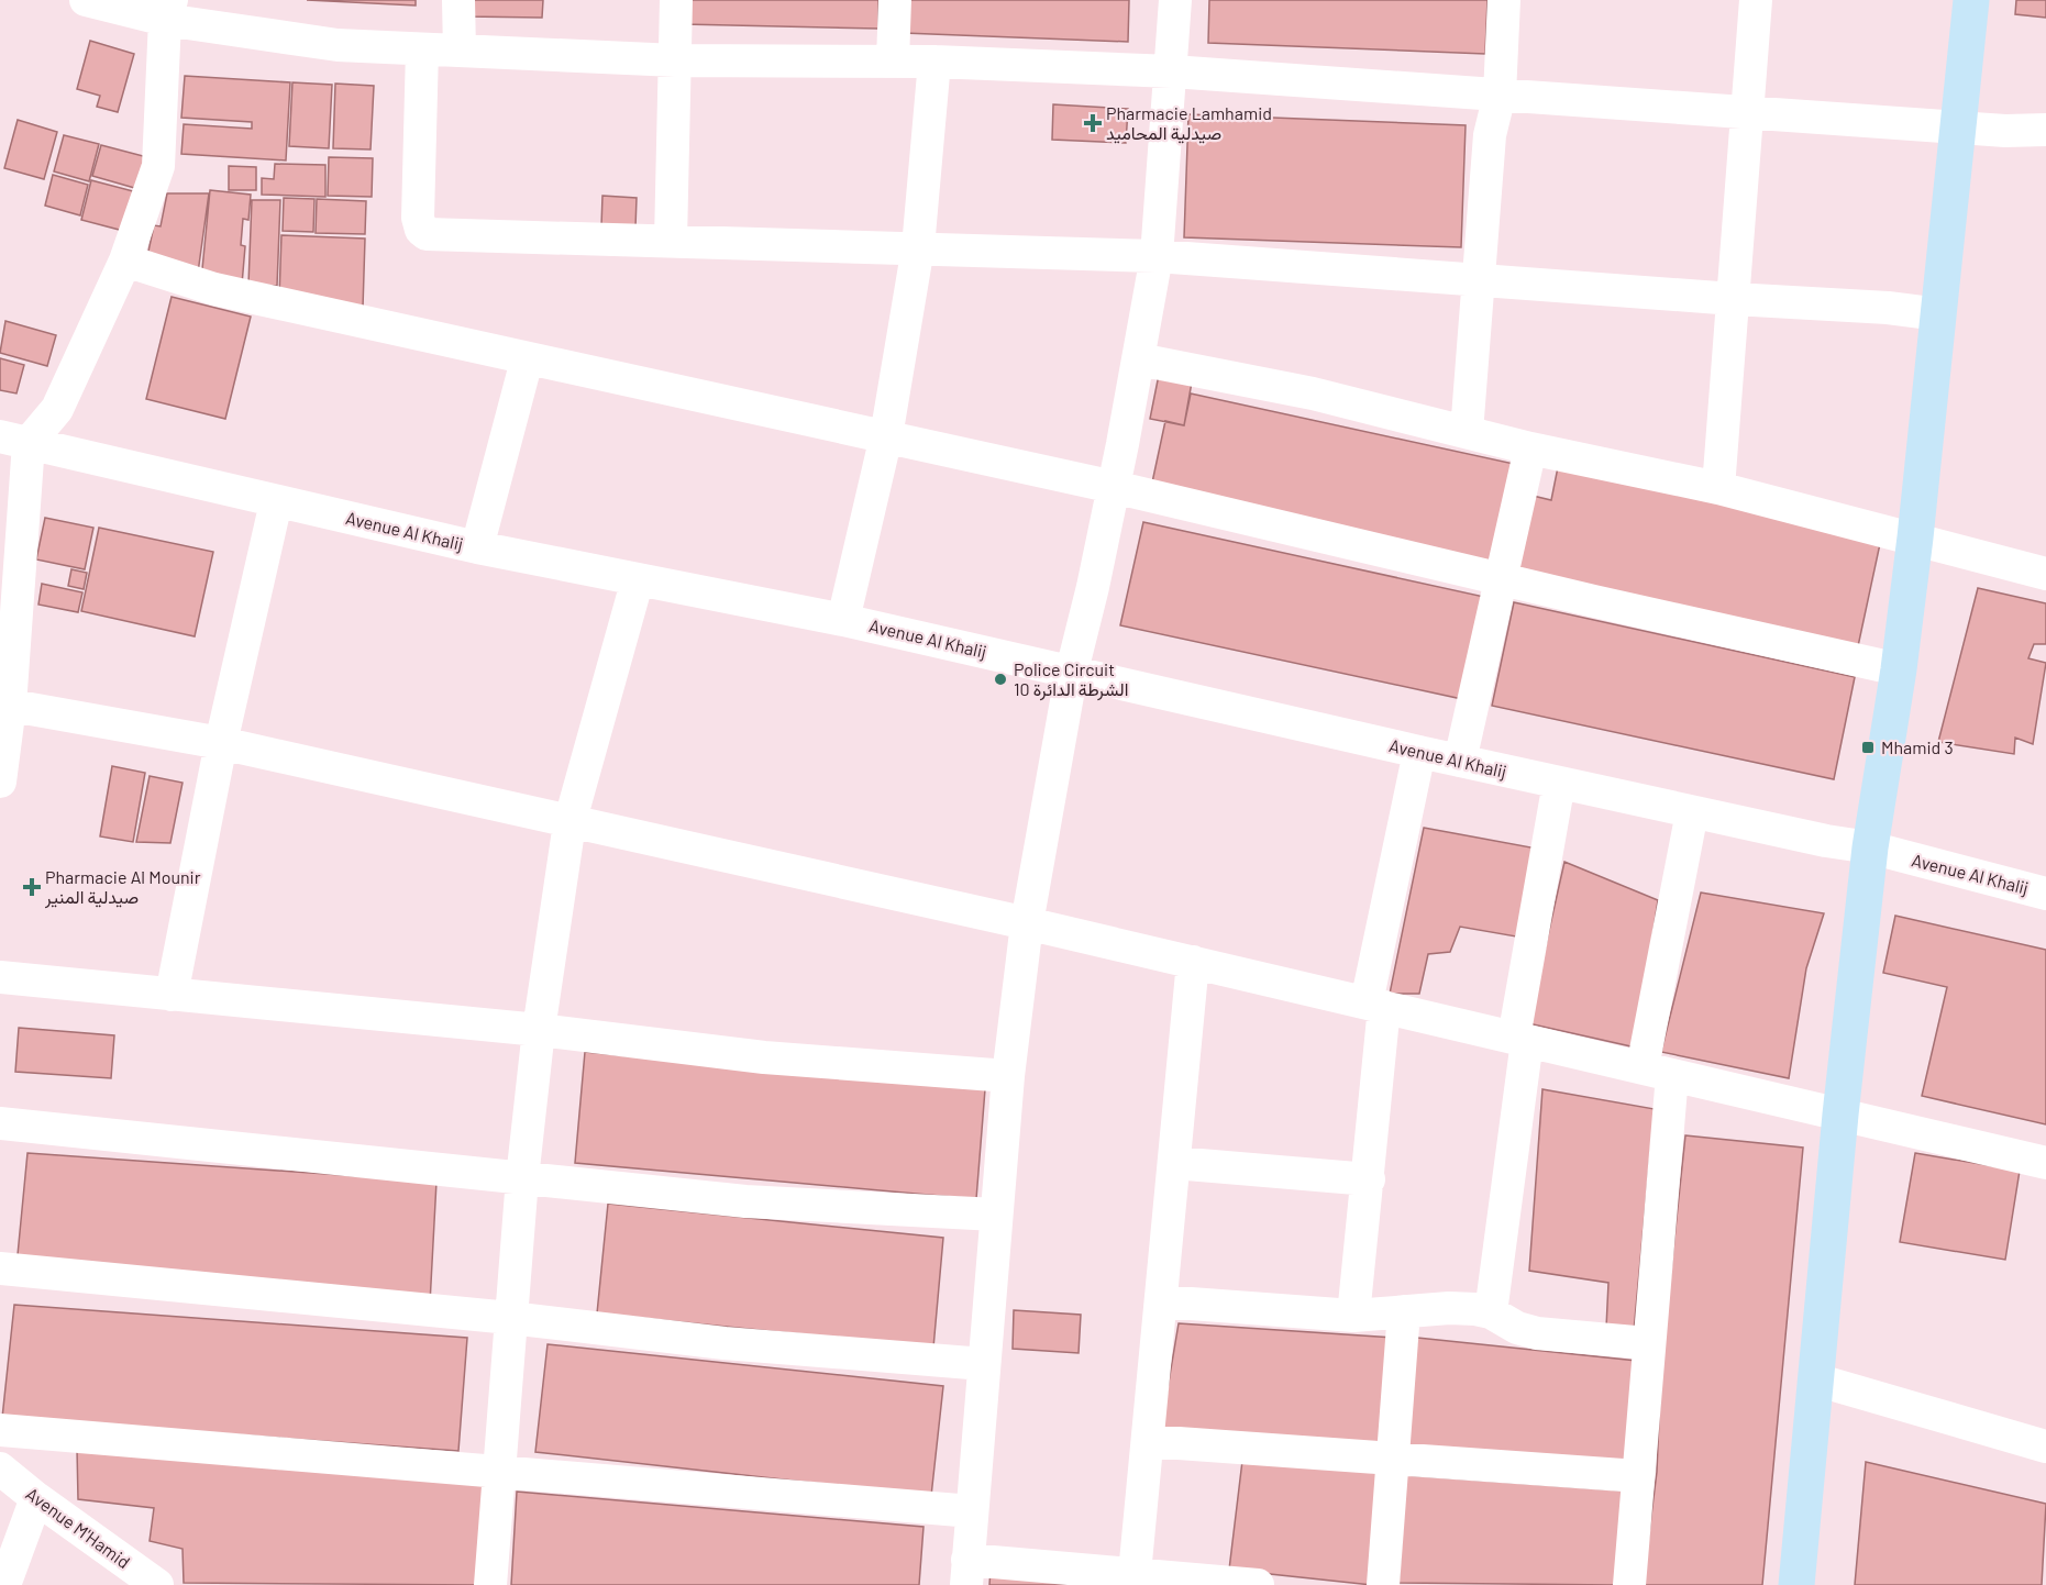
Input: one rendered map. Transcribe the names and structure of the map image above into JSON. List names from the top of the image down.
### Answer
{
  "streets": {
    "street": ["Avenue Al Khalij", "Avenue M'Hamid"]
  },
  "places": {
    "health": ["Pharmacie Lamhamid صيدلية المحاميد", "Pharmacie Al Mounir صيدلية المنير"],
    "other": ["Police Circuit 10 الشرطة الدائرة"],
    "transit": ["Mhamid 3"]
  }
}
